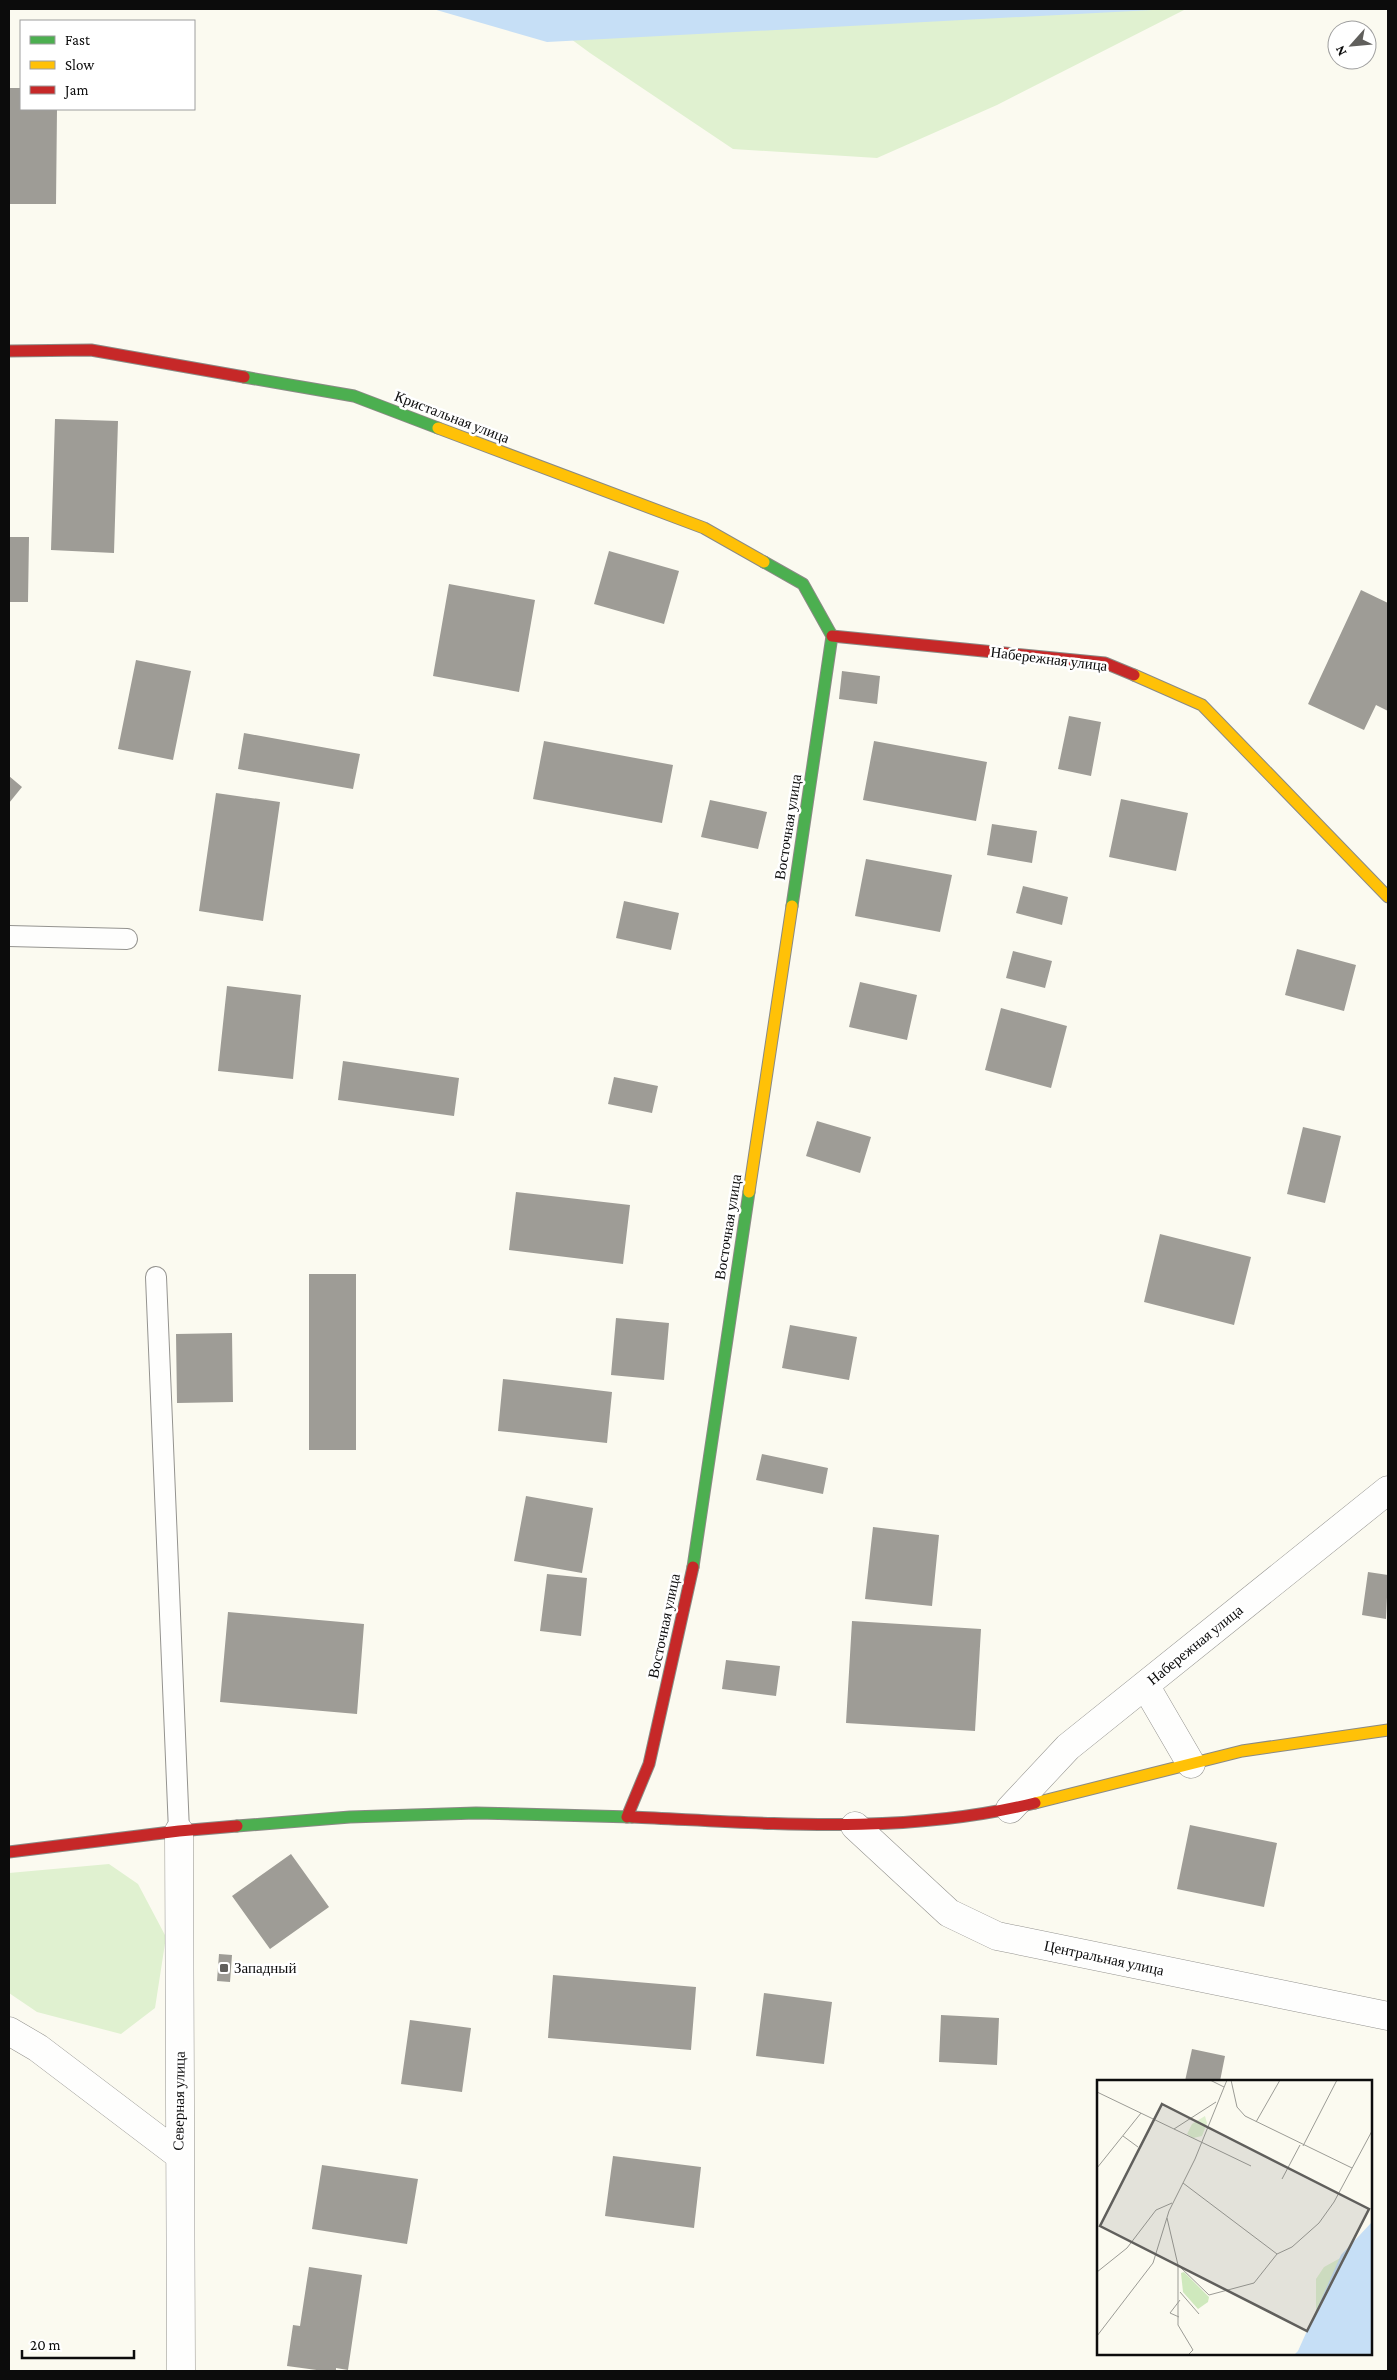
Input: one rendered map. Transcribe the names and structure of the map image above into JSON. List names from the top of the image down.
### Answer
{
  "streets": {
    "street": [
      "Кристальная улица",
      "Набережная улица",
      "Восточная улица",
      "Центральная улица",
      "Северная улица"
    ]
  },
  "crossings": [
    ["Кристальная улица", "Набережная улица"],
    ["Кристальная улица", "Восточная улица"],
    ["Набережная улица", "Восточная улица"]
  ],
  "places": {
    "transit": ["Западный"]
  },
  "legend": ["Fast", "Slow", "Jam"],
  "scale_bar": "20 m",
  "north": "bottom left"
}
